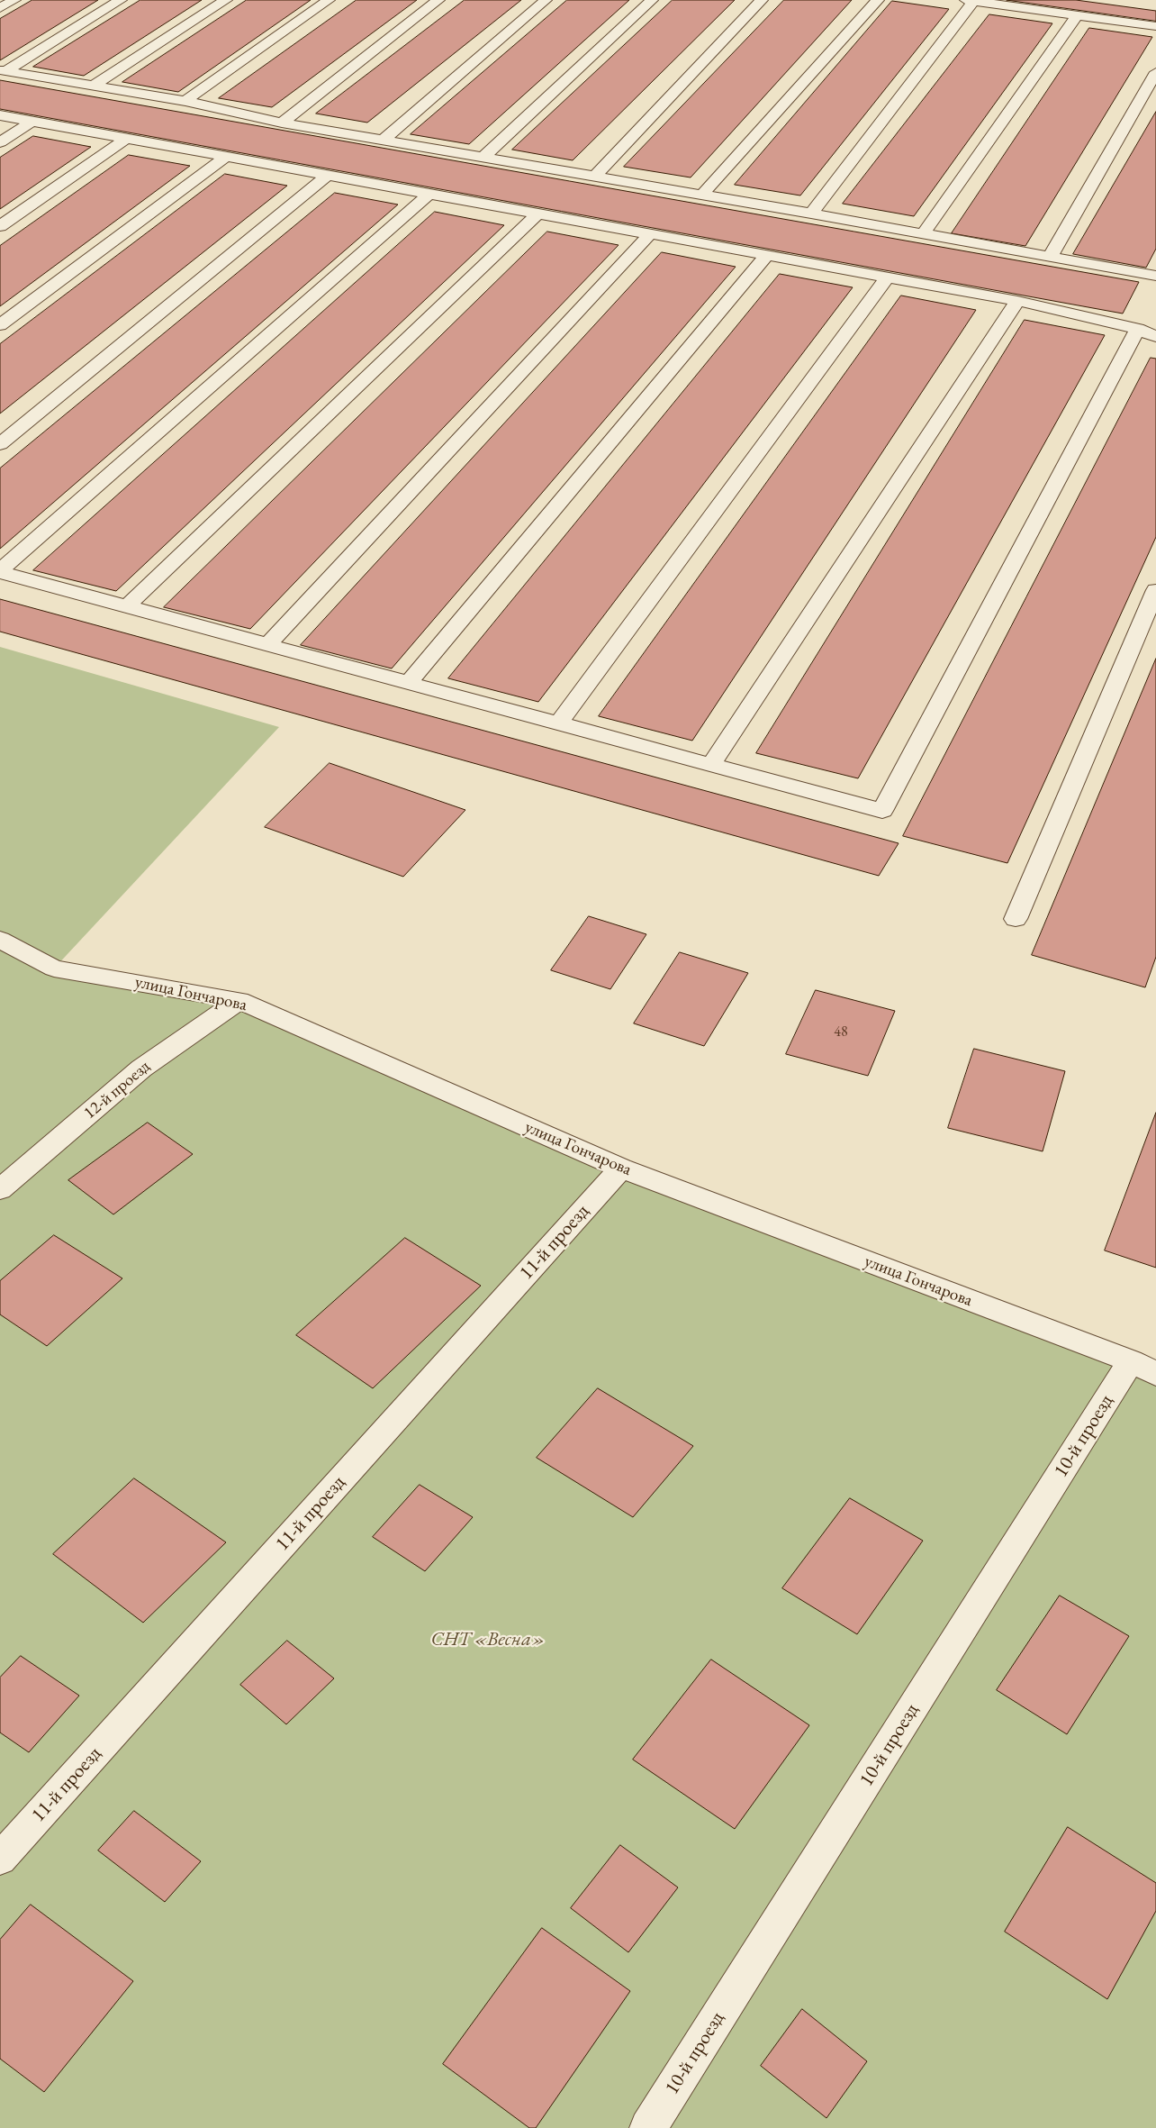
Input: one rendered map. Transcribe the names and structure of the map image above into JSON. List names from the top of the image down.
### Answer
{
  "streets": {
    "street": [
      "улица Гончарова",
      "12-й проезд",
      "11-й проезд",
      "10-й проезд"
    ]
  },
  "crossings": [
    ["улица Гончарова", "12-й проезд"],
    ["улица Гончарова", "11-й проезд"],
    ["улица Гончарова", "10-й проезд"]
  ],
  "parks": ["СНТ «Весна»"],
  "house_numbers": ["48"]
}
